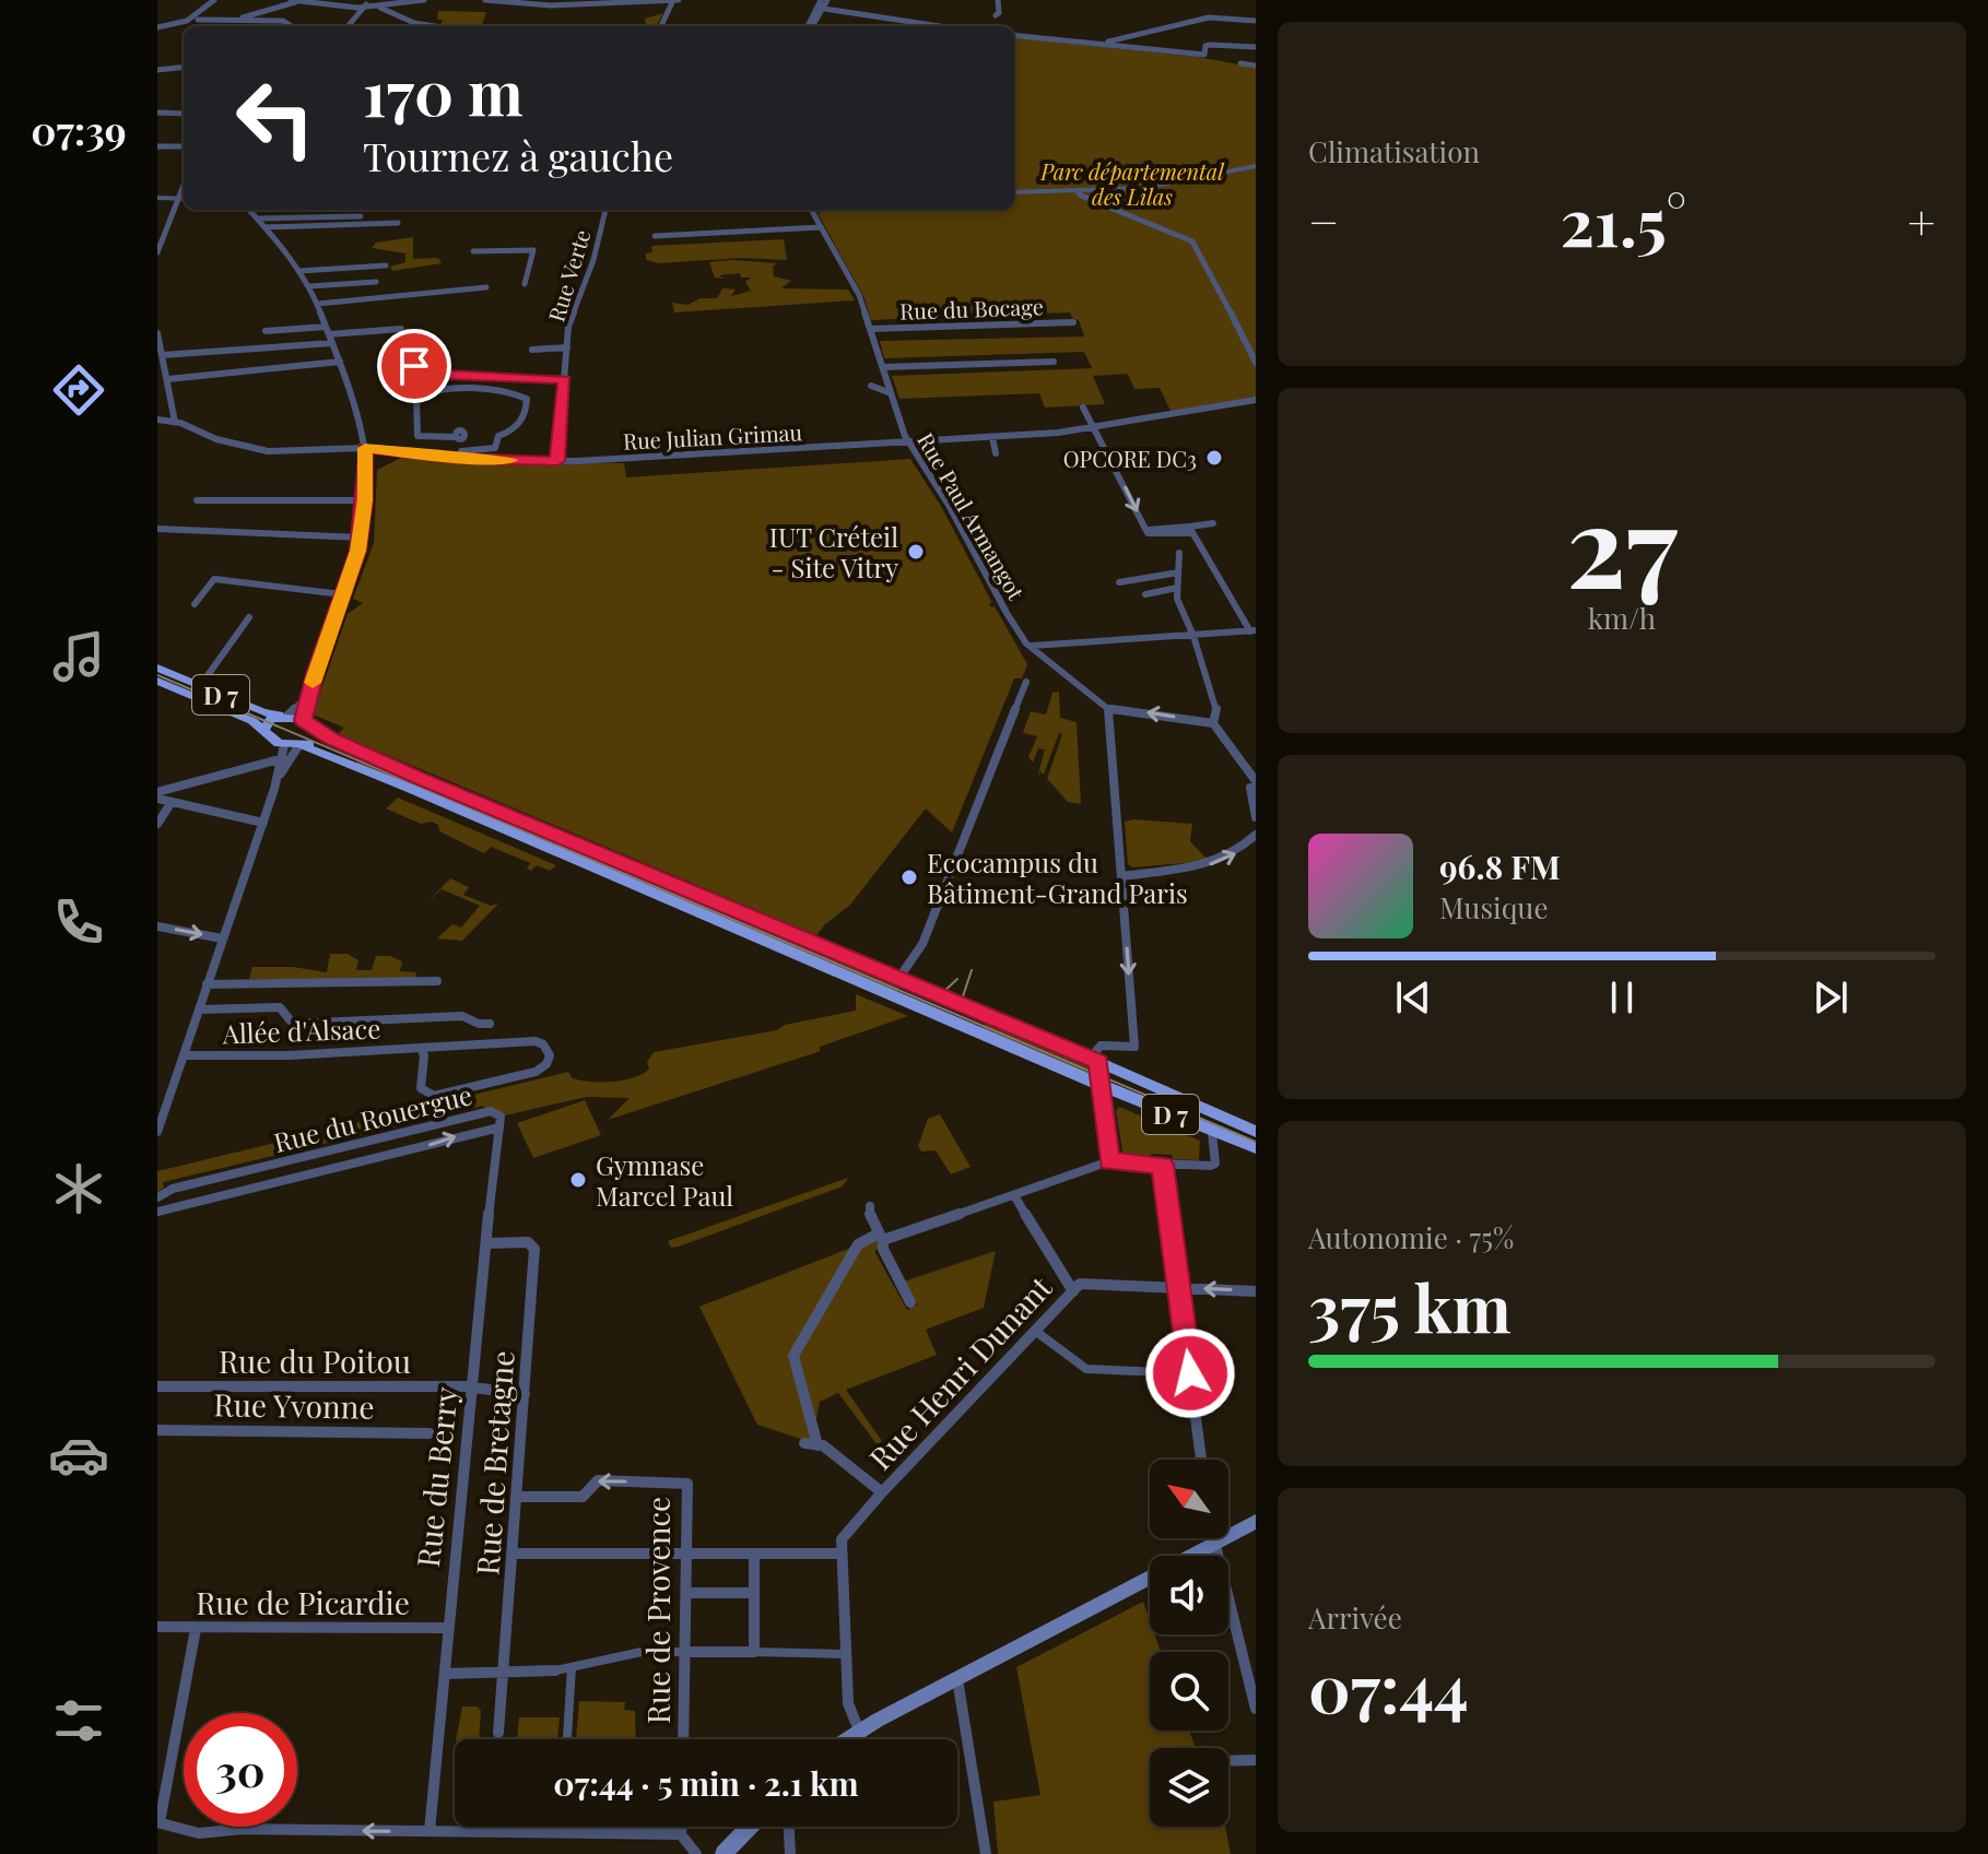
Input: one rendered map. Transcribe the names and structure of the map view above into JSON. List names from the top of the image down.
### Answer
{
  "streets": {
    "main road": ["D 7"],
    "street": [
      "Rue Verte",
      "Rue du Bocage",
      "Rue Julian Grimau",
      "Rue Paul Armangot",
      "Allée d'Alsace",
      "Rue du Rouergue",
      "Rue du Poitou",
      "Rue Henri Dunant",
      "Rue Yvonne",
      "Rue de Bretagne",
      "Rue du Berry",
      "Rue de Picardie",
      "Rue de Provence"
    ]
  },
  "crossings": [
    ["Rue Verte", "Rue Julian Grimau"],
    ["Rue du Bocage", "Rue Paul Armangot"],
    ["Rue Julian Grimau", "Rue Paul Armangot"],
    ["Rue du Rouergue", "Rue du Berry"],
    ["Rue du Poitou", "Rue de Bretagne"],
    ["Rue du Poitou", "Rue du Berry"],
    ["Rue de Bretagne", "Rue du Berry"],
    ["Rue de Bretagne", "Rue de Provence"],
    ["Rue du Berry", "Rue de Picardie"]
  ],
  "parks": ["Parc départemental des Lilas"],
  "places": [
    "OPCORE DC3",
    "IUT Créteil - Site Vitry",
    "Ecocampus du Bâtiment-Grand Paris",
    "Gymnase Marcel Paul"
  ],
  "north": "top left",
  "page": {
    "tabs": "07:39",
    "tile": [
      "Climatisation",
      ["27", "km/h"],
      ["Autonomie · 75%", "375 km"],
      ["Arrivée", "07:44"]
    ],
    "turn": ["170 m", "Tournez à gauche"],
    "heat": ["−", "21.5°", "+"],
    "song": ["96.8 FM", "Musique"],
    "limit": "30",
    "trip": "07:44 · 5 min · 2.1 km"
  }
}
